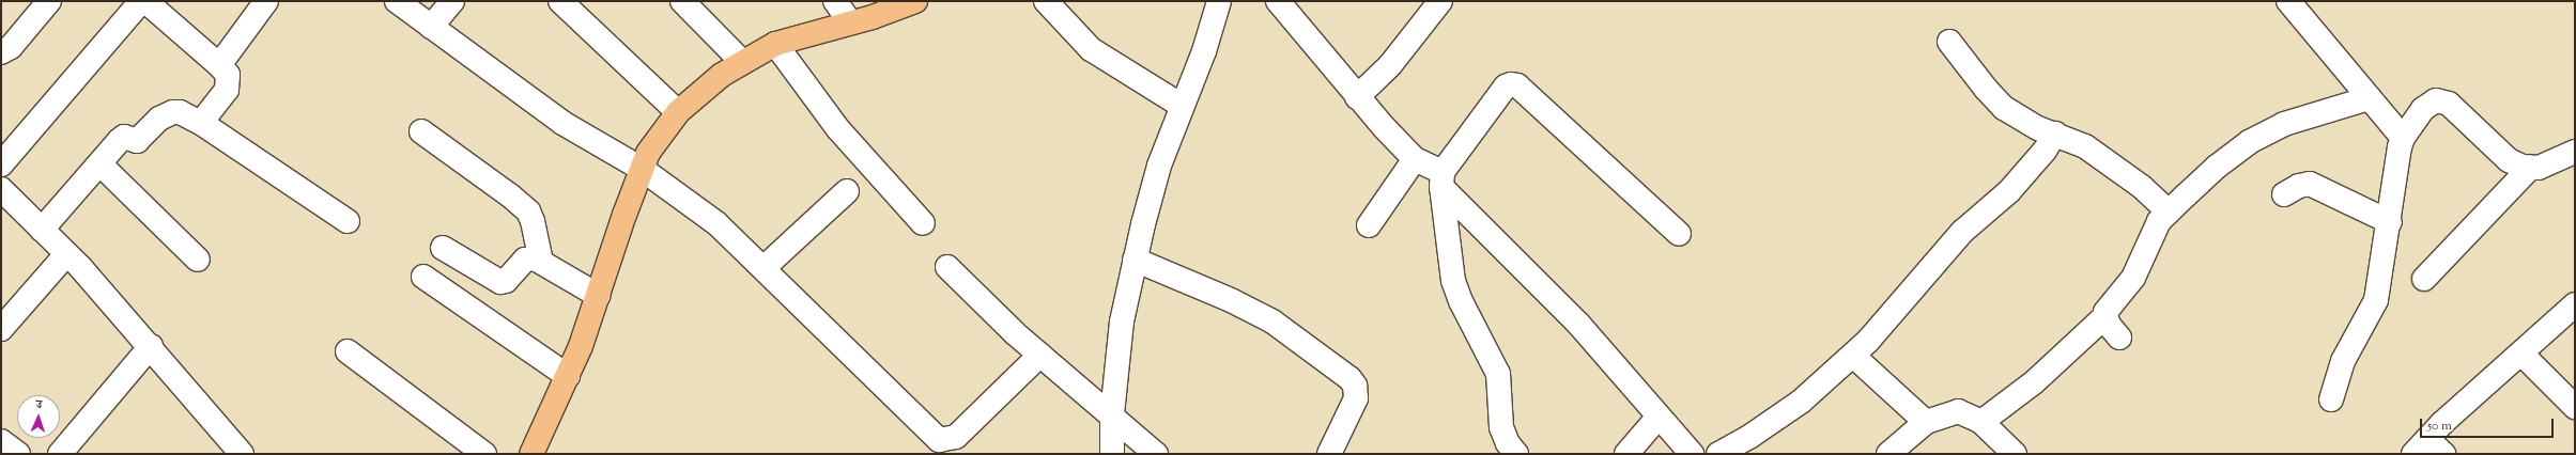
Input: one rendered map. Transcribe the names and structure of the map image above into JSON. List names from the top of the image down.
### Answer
{
  "scale_bar": "50 m",
  "north": "top"
}
